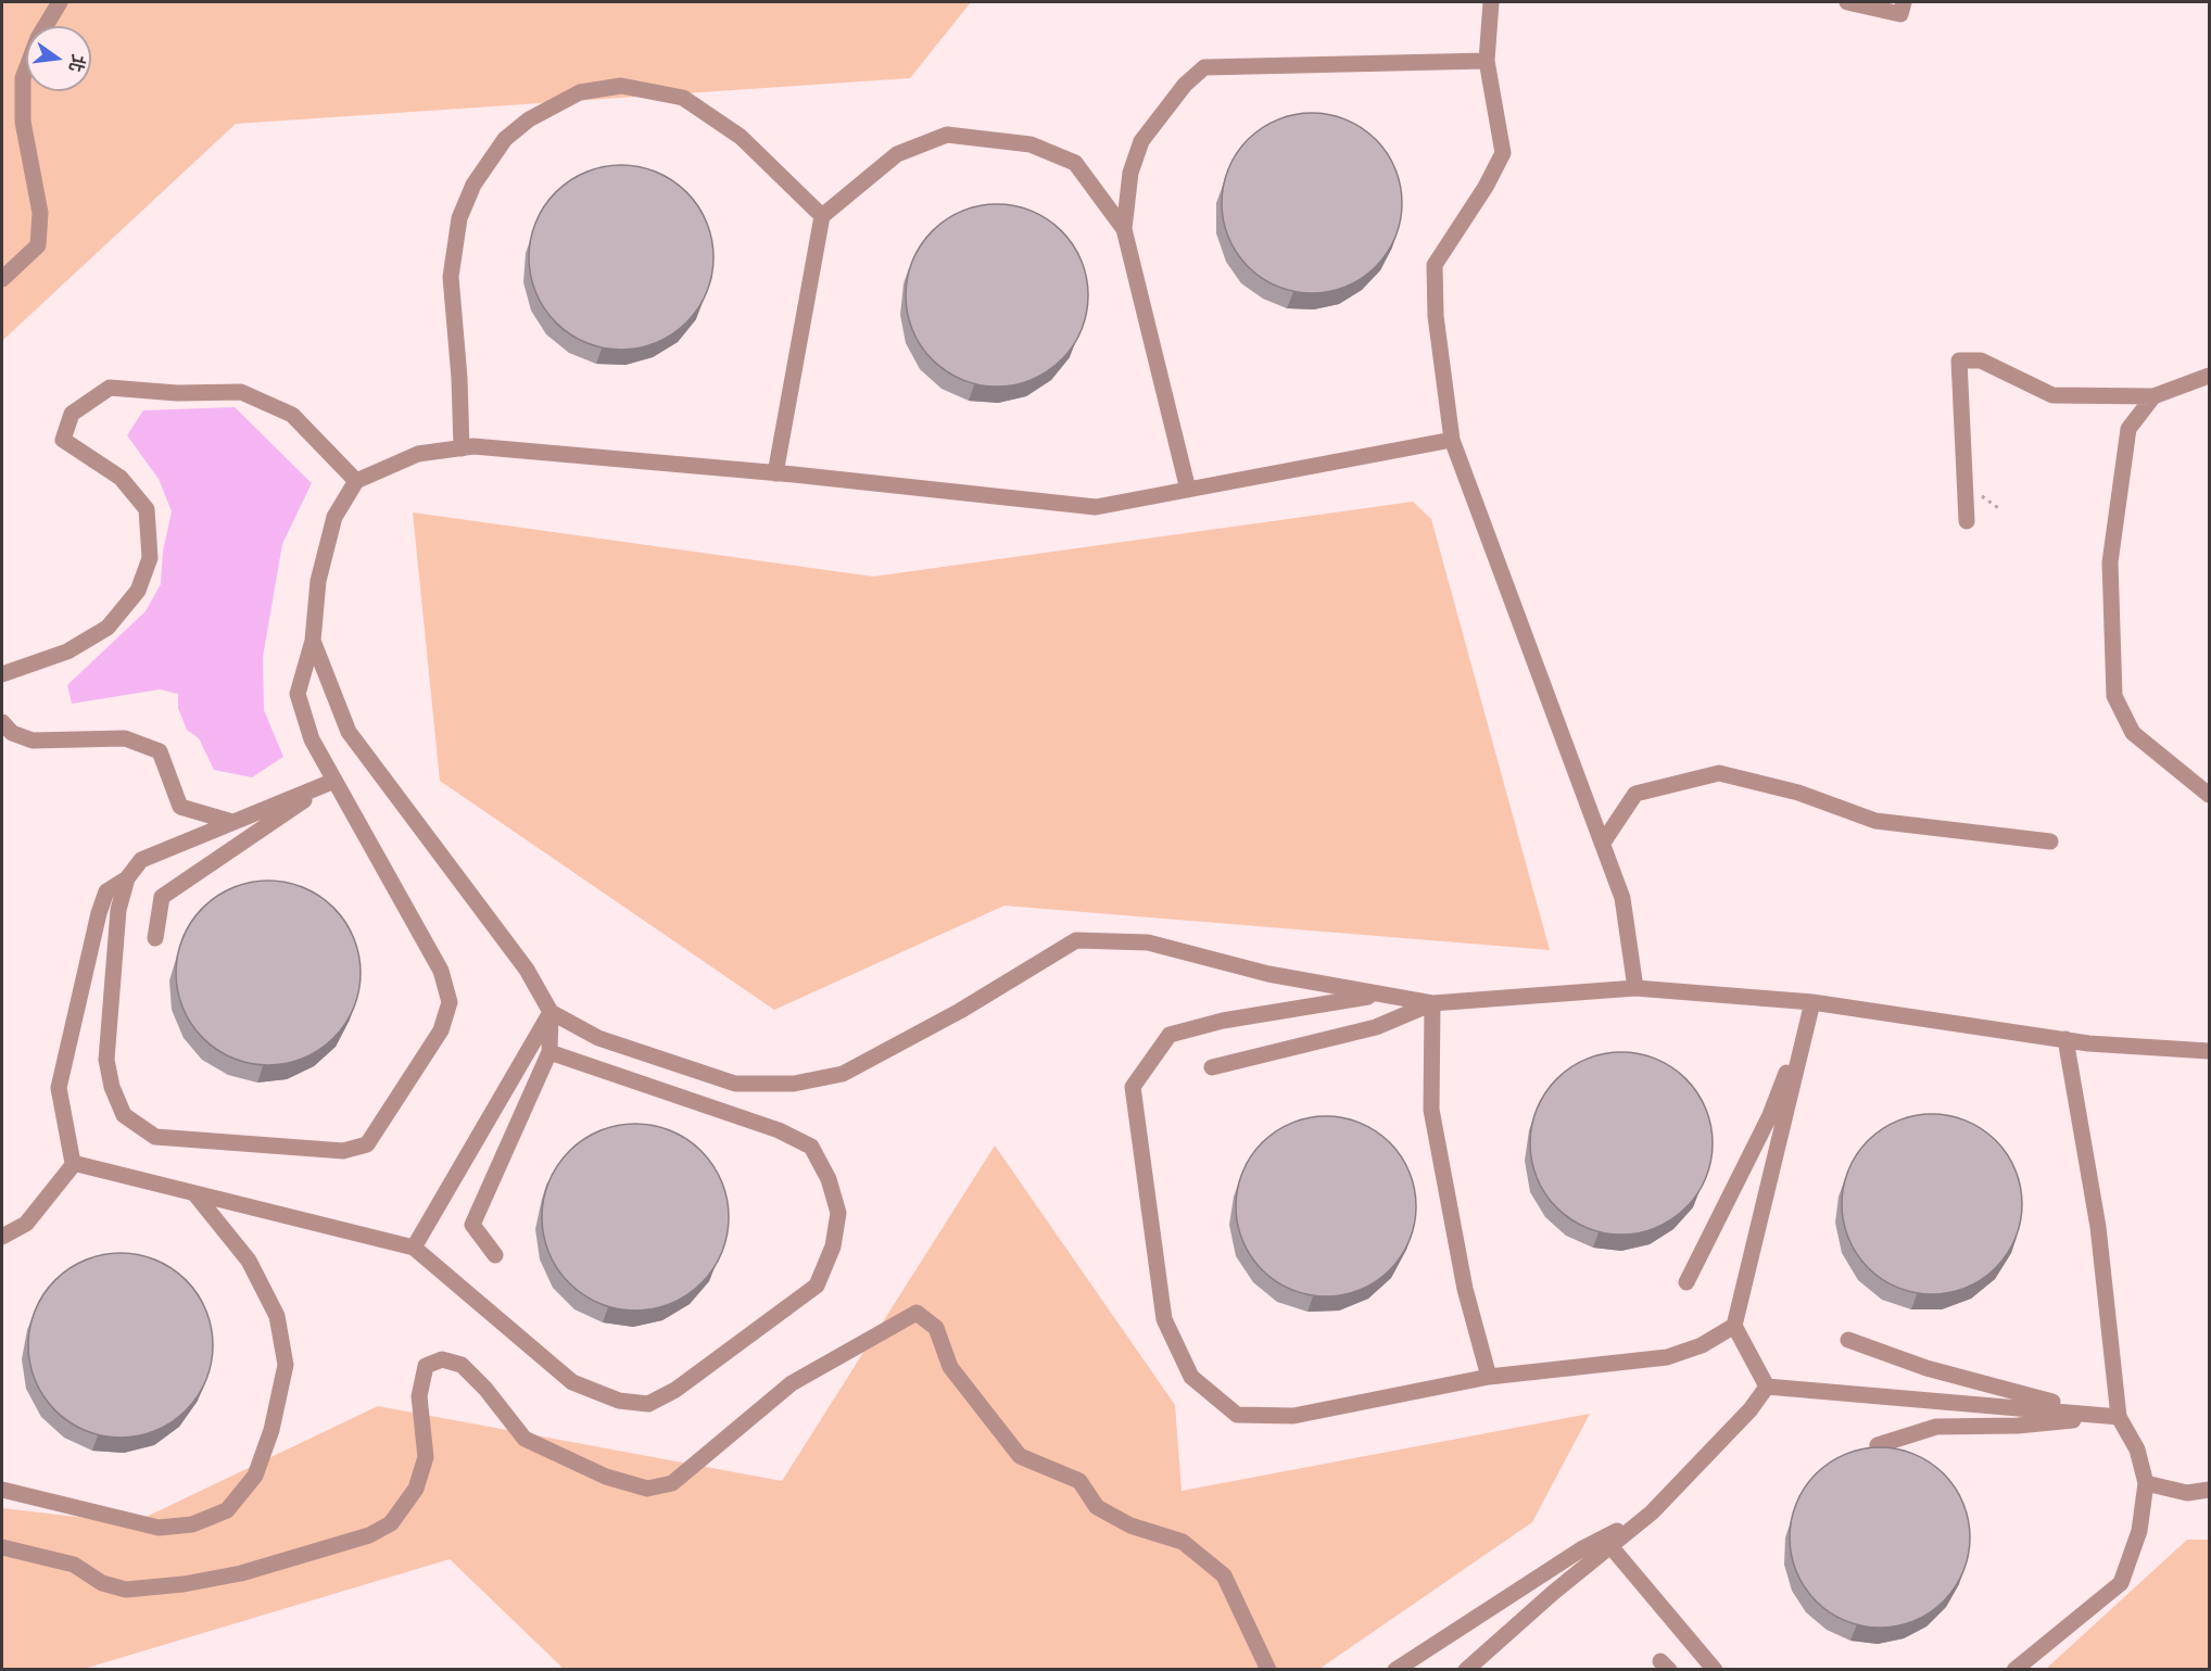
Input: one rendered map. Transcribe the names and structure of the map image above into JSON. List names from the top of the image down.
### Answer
{
  "north": "right"
}
